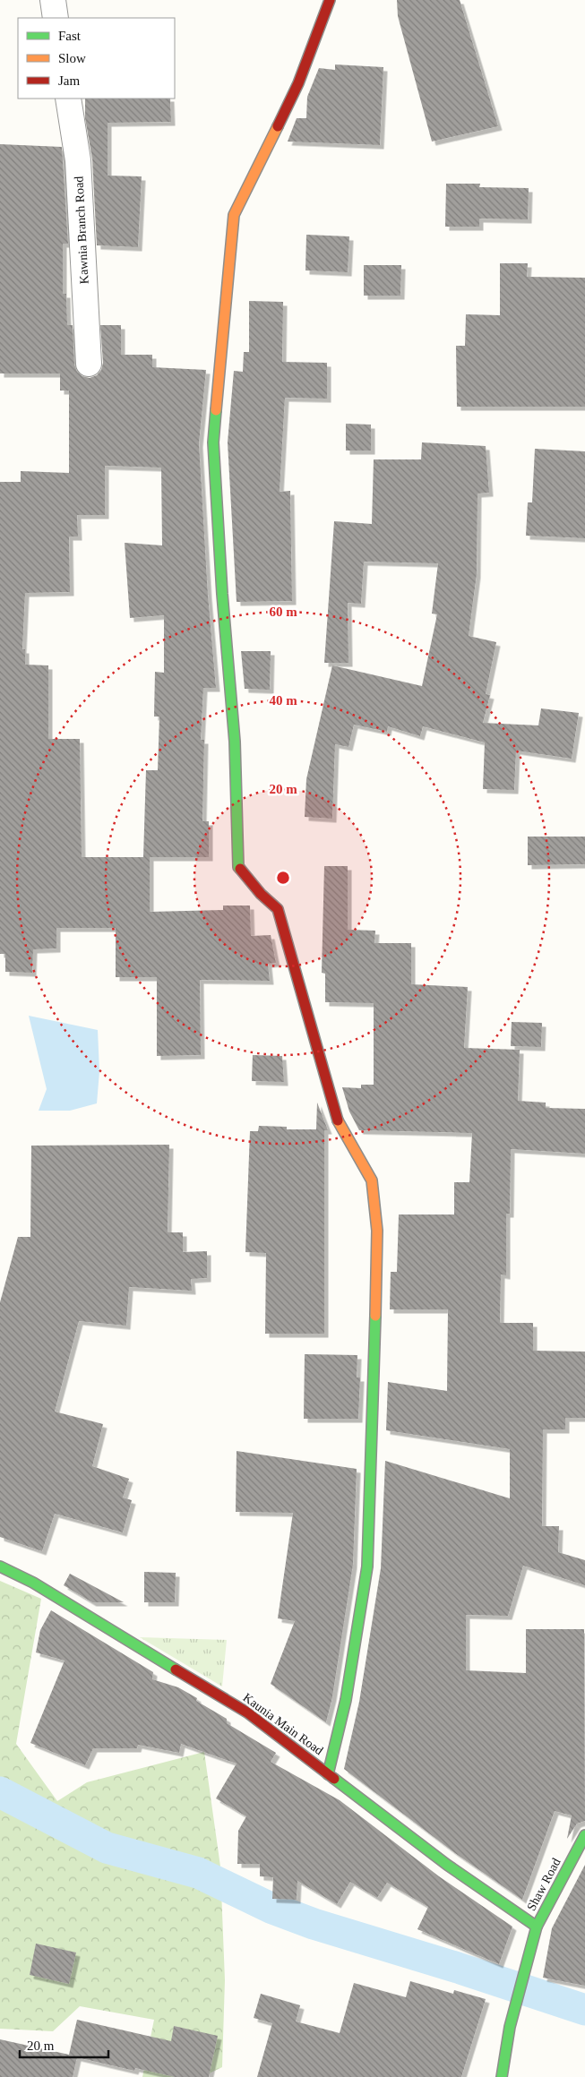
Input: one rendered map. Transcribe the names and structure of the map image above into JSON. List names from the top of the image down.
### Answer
{
  "streets": {
    "street": ["Kawnia Branch Road", "Kaunia Main Road", "Shaw Road"]
  },
  "crossings": [
    ["Kaunia Main Road", "Shaw Road"]
  ],
  "legend": ["Fast", "Slow", "Jam"],
  "scale_bar": "20 m",
  "rings": ["60 m", "40 m", "20 m"]
}
